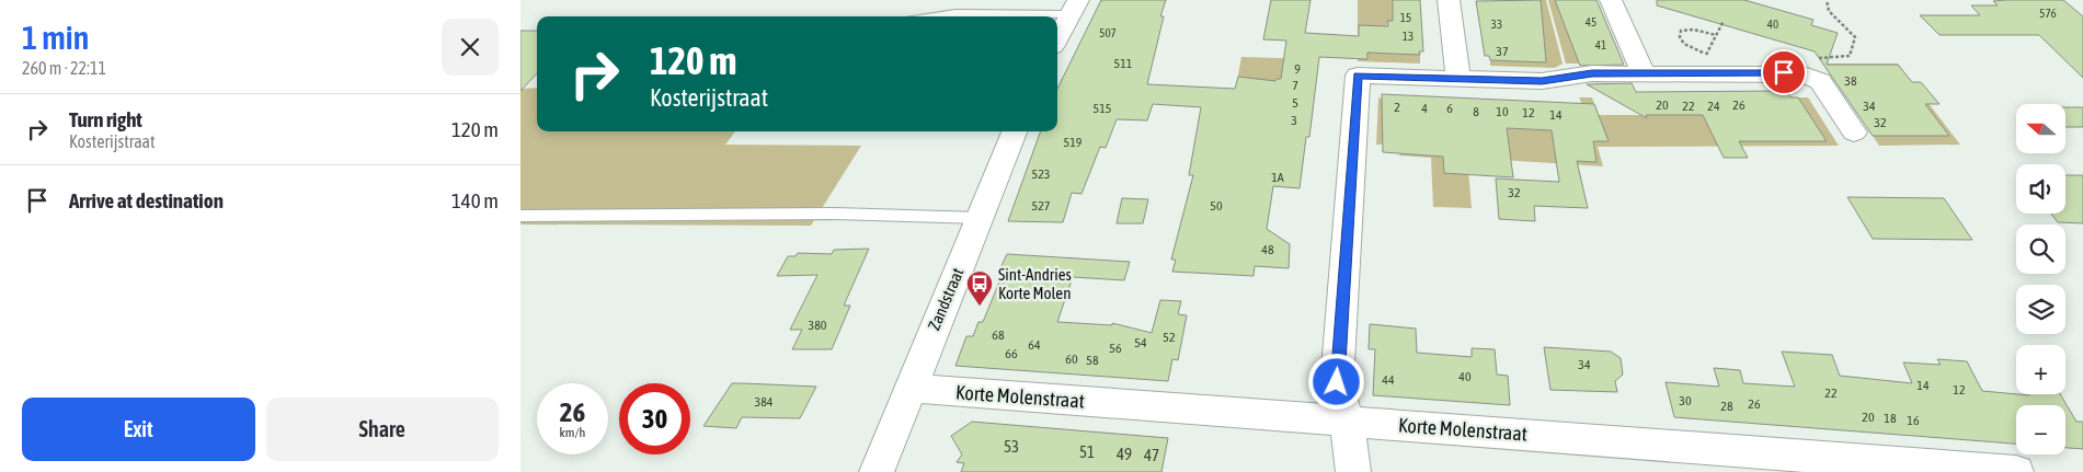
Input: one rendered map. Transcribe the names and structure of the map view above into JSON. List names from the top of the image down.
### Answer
{
  "streets": {
    "street": ["Zandstraat", "Korte Molenstraat"]
  },
  "crossings": [
    ["Zandstraat", "Korte Molenstraat"]
  ],
  "places": {
    "bus stop": ["Sint-Andries Korte Molen"]
  },
  "house_numbers": [
    "576",
    "15",
    "45",
    "33",
    "40",
    "507",
    "13",
    "41",
    "37",
    "511",
    "9",
    "38",
    "7",
    "5",
    "20",
    "26",
    "22",
    "24",
    "34",
    "2",
    "515",
    "4",
    "6",
    "8",
    "10",
    "12",
    "14",
    "3",
    "32",
    "519",
    "523",
    "1A",
    "32",
    "527",
    "50",
    "48",
    "380",
    "68",
    "52",
    "54",
    "64",
    "56",
    "66",
    "60",
    "58",
    "34",
    "40",
    "44",
    "14",
    "12",
    "22",
    "30",
    "384",
    "26",
    "28",
    "20",
    "18",
    "16",
    "53",
    "51",
    "49",
    "47"
  ],
  "north": "left",
  "page": {
    "heading": ["1 min", "260 m · 22:11"],
    "turn": ["120 m", "Kosterijstraat"],
    "list": [
      {
        "name": "Turn right",
        "note": "Kosterijstraat",
        "value": "120 m"
      },
      {
        "name": "Arrive at destination",
        "value": "140 m"
      }
    ],
    "map_buttons": ["+", "−"],
    "speed": "26 km/h",
    "limit": "30",
    "buttons": ["Exit", "Share"]
  }
}
